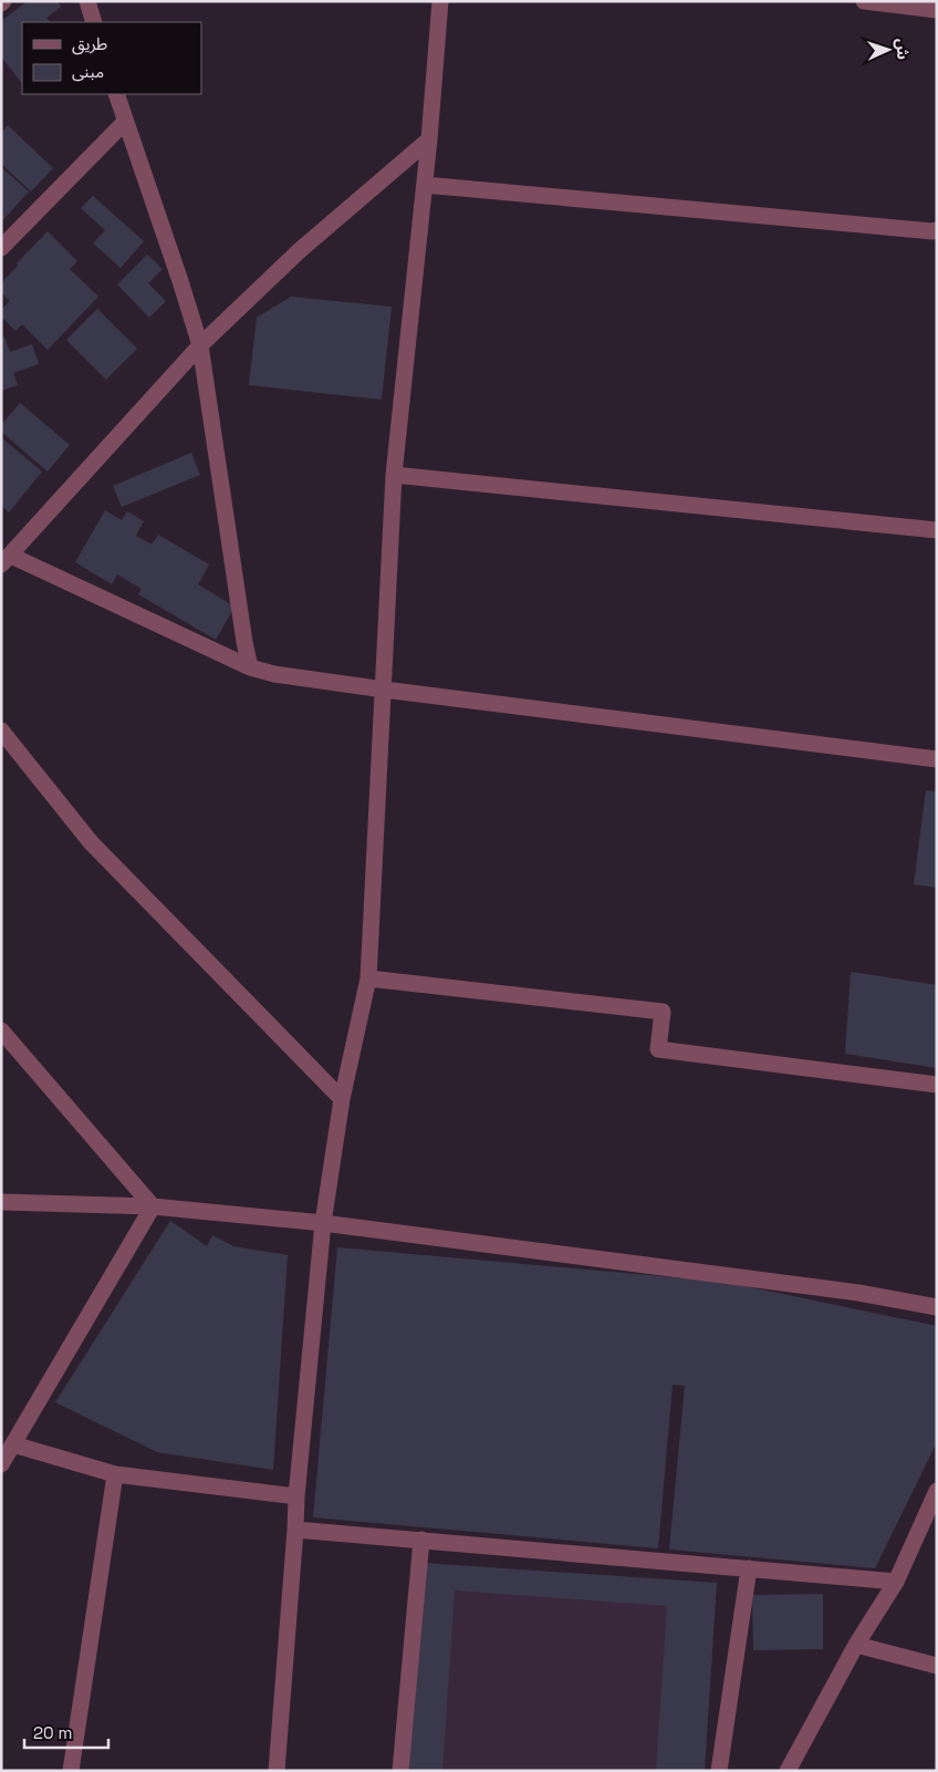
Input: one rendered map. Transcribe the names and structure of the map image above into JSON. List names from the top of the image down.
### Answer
{
  "legend": ["طريق", "مبنى"],
  "scale_bar": "20 m",
  "north": "right"
}
